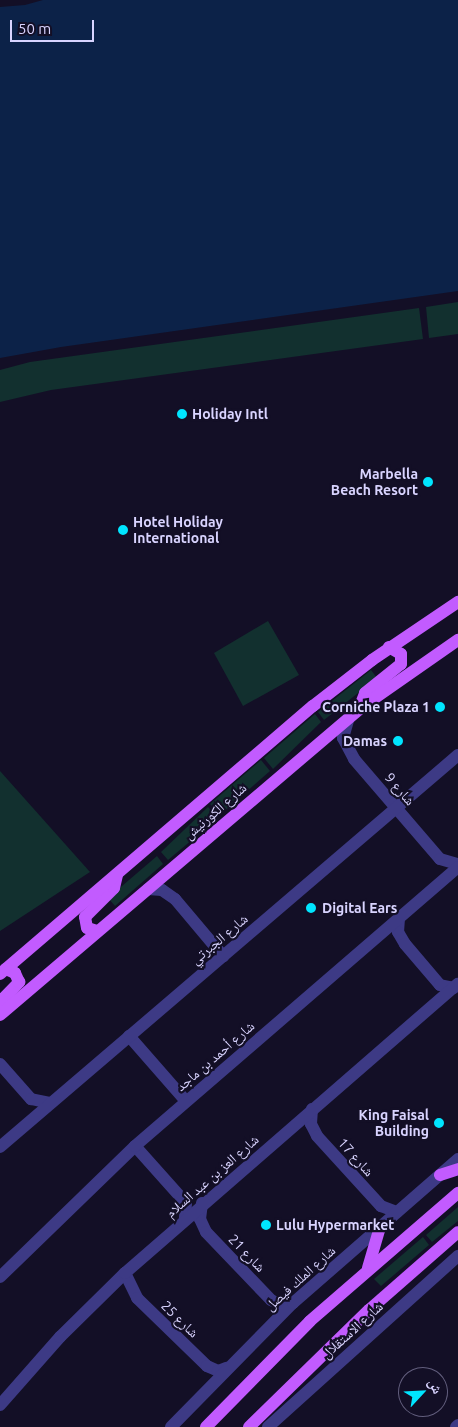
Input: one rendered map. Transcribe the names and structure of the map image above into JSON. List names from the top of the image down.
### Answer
{
  "streets": {
    "main road": ["شارع الكورنيش"],
    "street": [
      "شارع 9",
      "شارع الجبرتي",
      "شارع أحمد بن ماجد",
      "شارع 17",
      "شارع العز بن عبد السلام",
      "شارع 21",
      "شارع الملك فيصل",
      "شارع 25",
      "شارع الاستقلال"
    ]
  },
  "crossings": [
    ["شارع 9", "شارع الكورنيش"],
    ["شارع 9", "شارع الجبرتي"],
    ["شارع 9", "شارع أحمد بن ماجد"],
    ["شارع 17", "شارع العز بن عبد السلام"],
    ["شارع 17", "شارع الملك فيصل"],
    ["شارع العز بن عبد السلام", "شارع 21"],
    ["شارع العز بن عبد السلام", "شارع 25"],
    ["شارع 21", "شارع الملك فيصل"],
    ["شارع الملك فيصل", "شارع 25"]
  ],
  "places": [
    "Holiday Intl",
    "Marbella Beach Resort",
    "Hotel Holiday International",
    "Corniche Plaza 1",
    "Damas",
    "Digital Ears",
    "King Faisal Building",
    "Lulu Hypermarket"
  ],
  "scale_bar": "50 m",
  "north": "top right"
}
